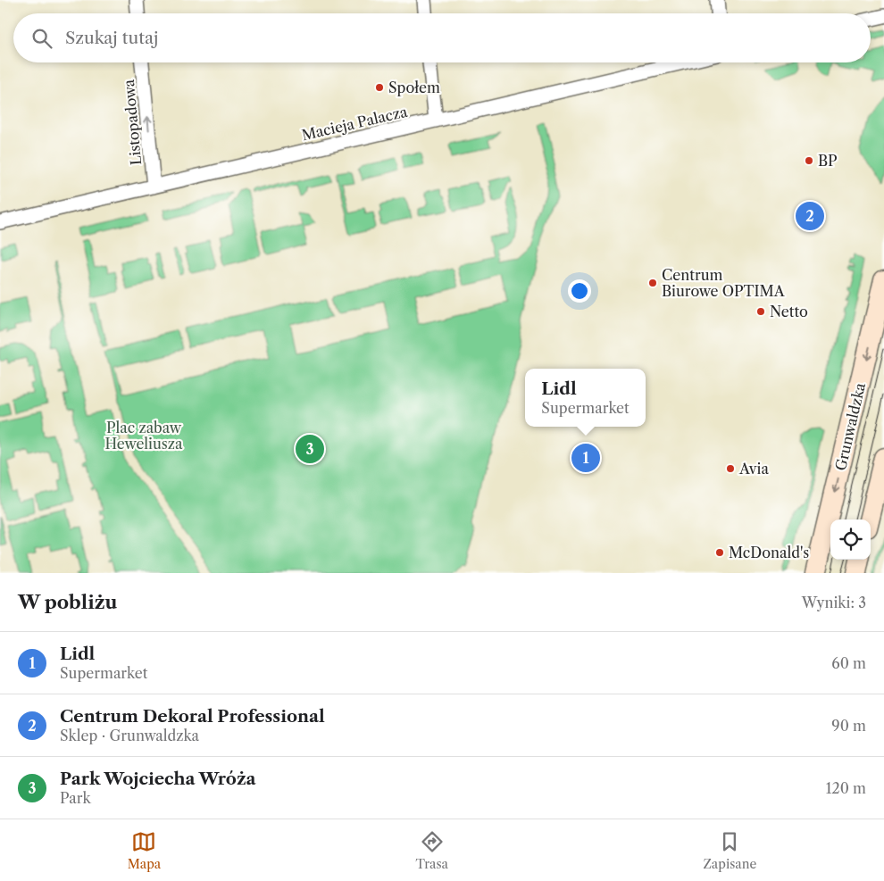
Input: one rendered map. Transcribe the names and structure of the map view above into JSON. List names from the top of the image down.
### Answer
{
  "streets": {
    "street": ["Listopadowa", "Macieja Palacza", "Grunwaldzka"]
  },
  "crossings": [
    ["Listopadowa", "Macieja Palacza"]
  ],
  "one_way": ["Listopadowa", "Grunwaldzka"],
  "parks": ["Plac zabaw Heweliusza"],
  "places": [
    "Społem",
    "BP",
    "Centrum Biurowe OPTIMA",
    "Netto",
    "Avia",
    "McDonald's"
  ],
  "page": {
    "search": "Szukaj tutaj",
    "pins": ["2", "3", "1"],
    "popup": ["Lidl", "Supermarket"],
    "heading": ["W pobliżu", "Wyniki: 3"],
    "list": [
      {
        "mark": "1",
        "name": "Lidl",
        "note": "Supermarket",
        "value": "60 m"
      },
      {
        "mark": "2",
        "name": "Centrum Dekoral Professional",
        "note": "Sklep · Grunwaldzka",
        "value": "90 m"
      },
      {
        "mark": "3",
        "name": "Park Wojciecha Wróża",
        "note": "Park",
        "value": "120 m"
      }
    ],
    "nav": ["Mapa", "Trasa", "Zapisane"]
  }
}
